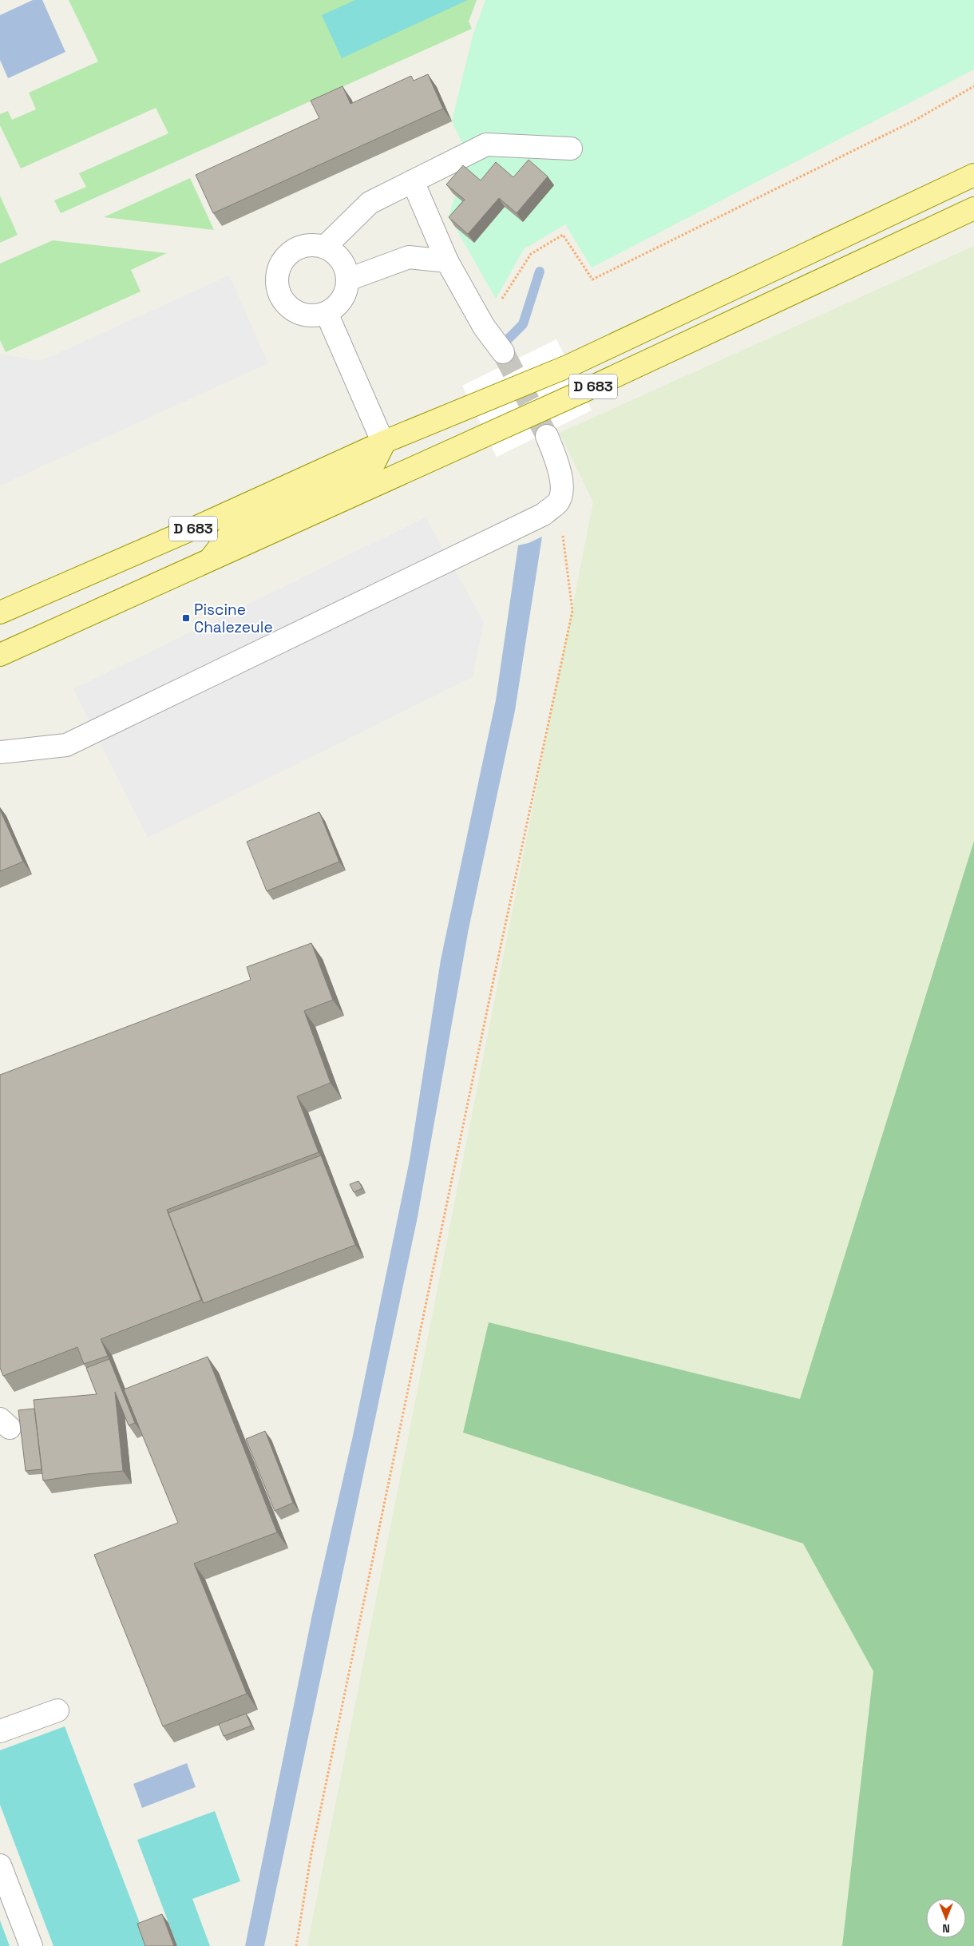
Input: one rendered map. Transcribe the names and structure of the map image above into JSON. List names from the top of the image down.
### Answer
{
  "streets": {
    "main road": ["D 683"]
  },
  "places": {
    "transit": ["Piscine Chalezeule"]
  },
  "north": "bottom"
}
